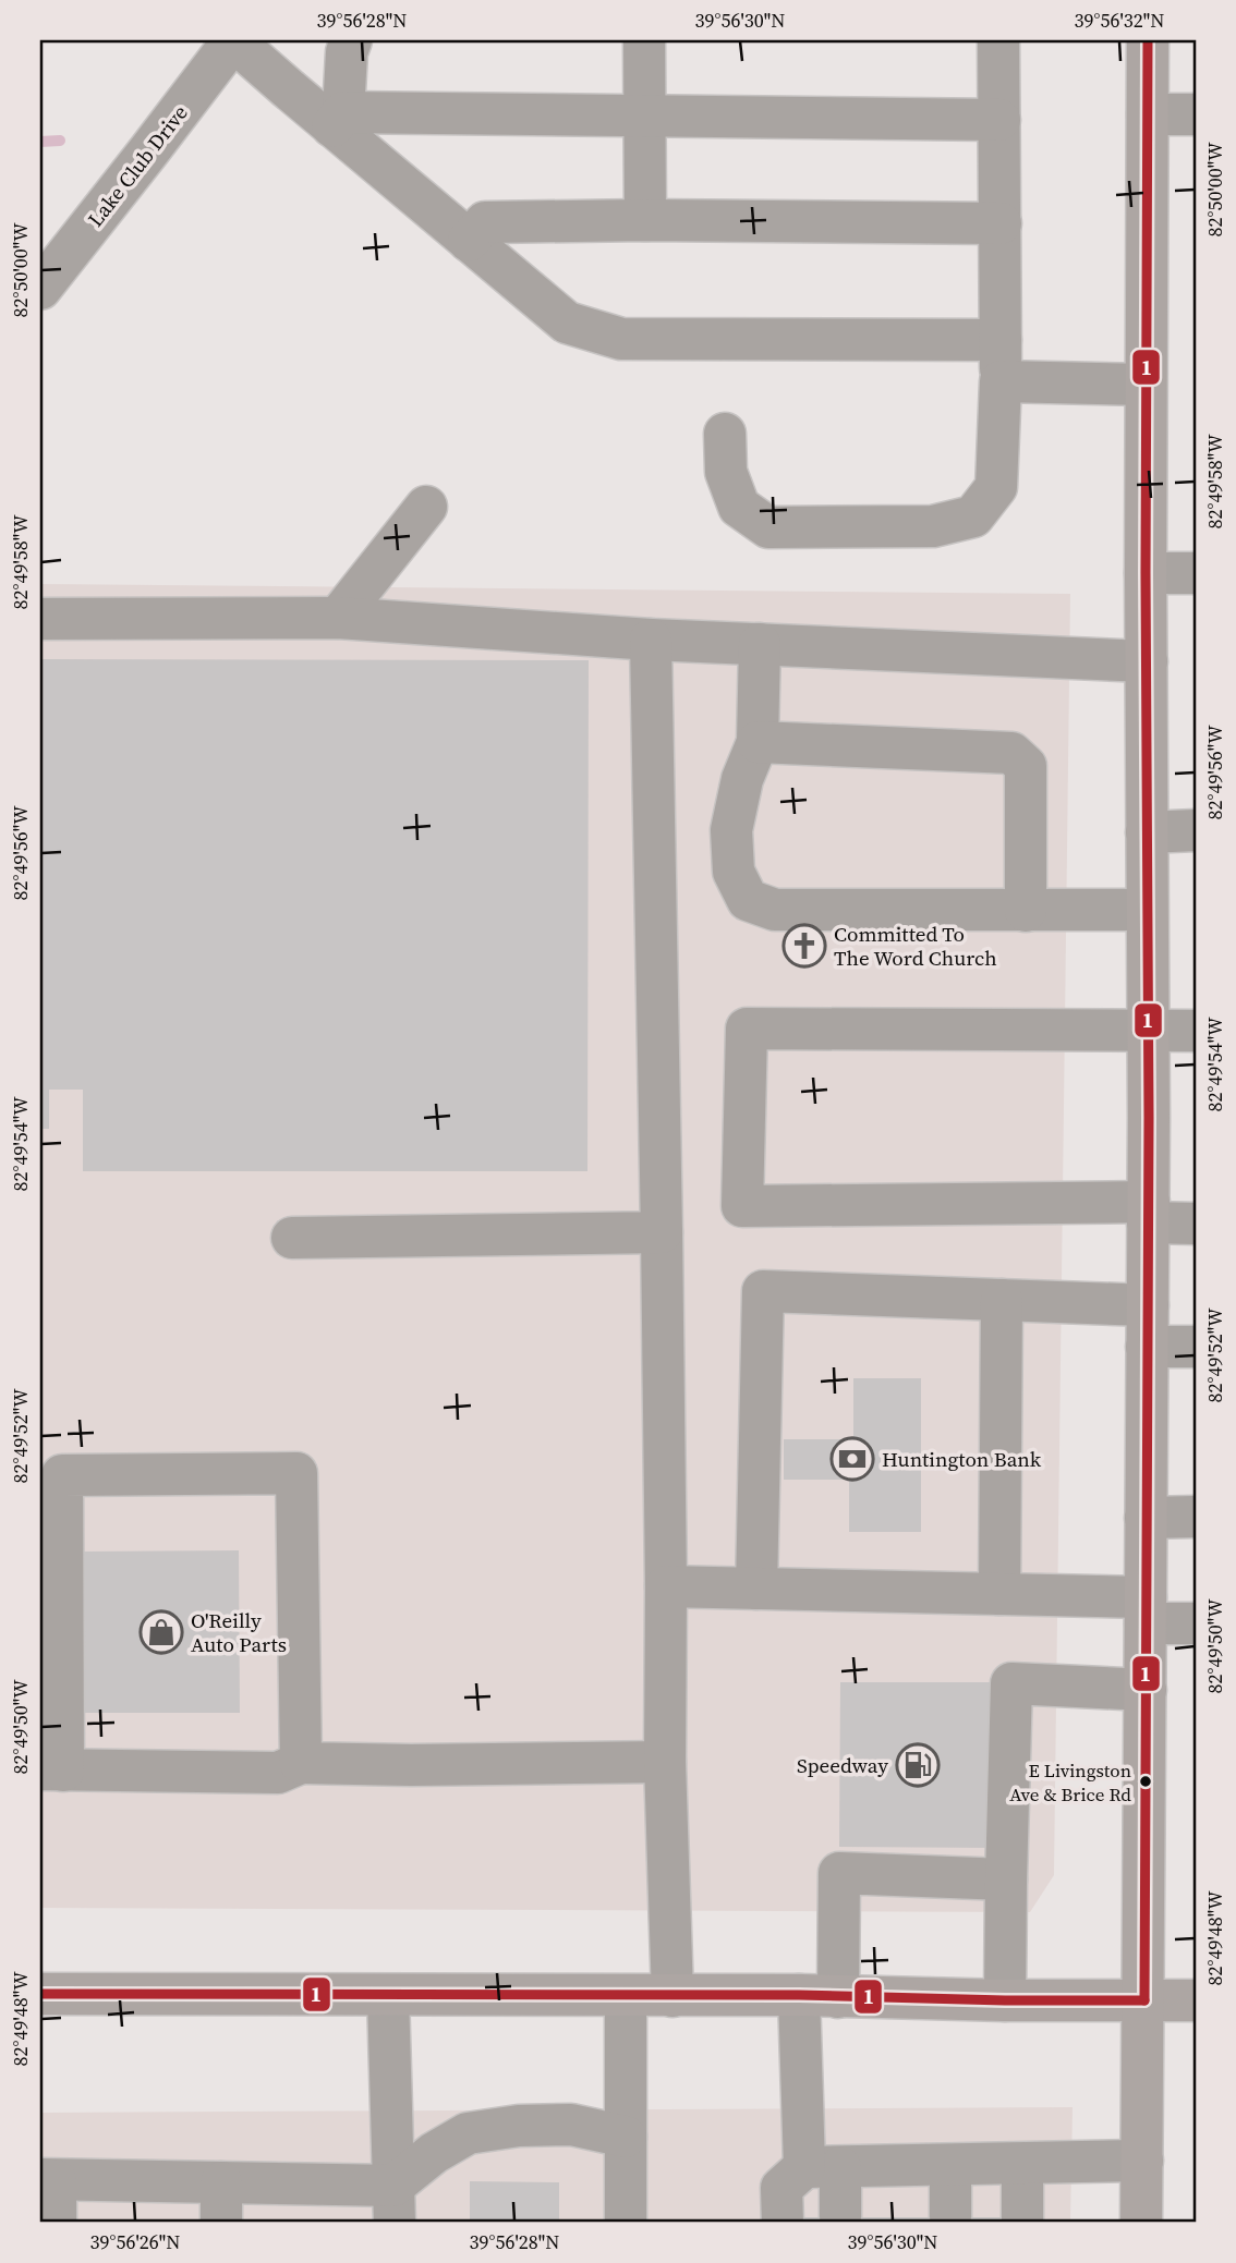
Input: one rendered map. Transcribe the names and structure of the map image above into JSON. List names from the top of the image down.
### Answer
{
  "streets": {
    "street": ["Lake Club Drive"]
  },
  "places": {
    "church": ["Committed To The Word Church"],
    "bank": ["Huntington Bank"],
    "shop": ["O'Reilly Auto Parts"],
    "fuel station": ["Speedway"],
    "other": ["E Livingston Ave & Brice Rd"]
  },
  "lines": ["transit line 1"],
  "coordinates": [
    "39°56'28\"N",
    "39°56'30\"N",
    "39°56'32\"N",
    "82°50'00\"W",
    "82°49'58\"W",
    "82°49'56\"W",
    "82°49'54\"W",
    "82°49'52\"W",
    "82°49'50\"W",
    "82°49'48\"W",
    "39°56'26\"N"
  ]
}
